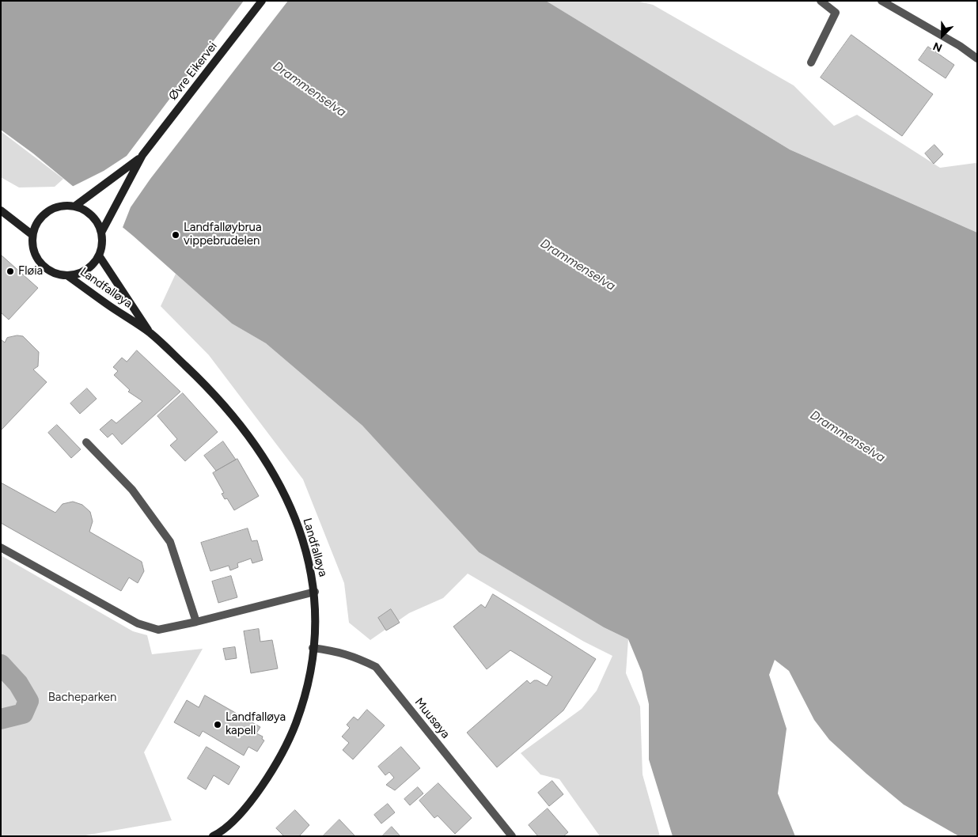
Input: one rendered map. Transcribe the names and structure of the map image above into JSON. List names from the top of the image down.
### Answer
{
  "streets": {
    "main road": ["Øvre Eikervei", "Landfalløya"],
    "street": ["Muusøya"]
  },
  "crossings": [
    ["Øvre Eikervei", "Landfalløya"],
    ["Landfalløya", "Muusøya"]
  ],
  "water": ["Drammenselva"],
  "parks": ["Bacheparken"],
  "places": ["Landfalløybrua vippebrudelen", "Fløia", "Landfalløya kapell"],
  "north": "bottom left"
}
